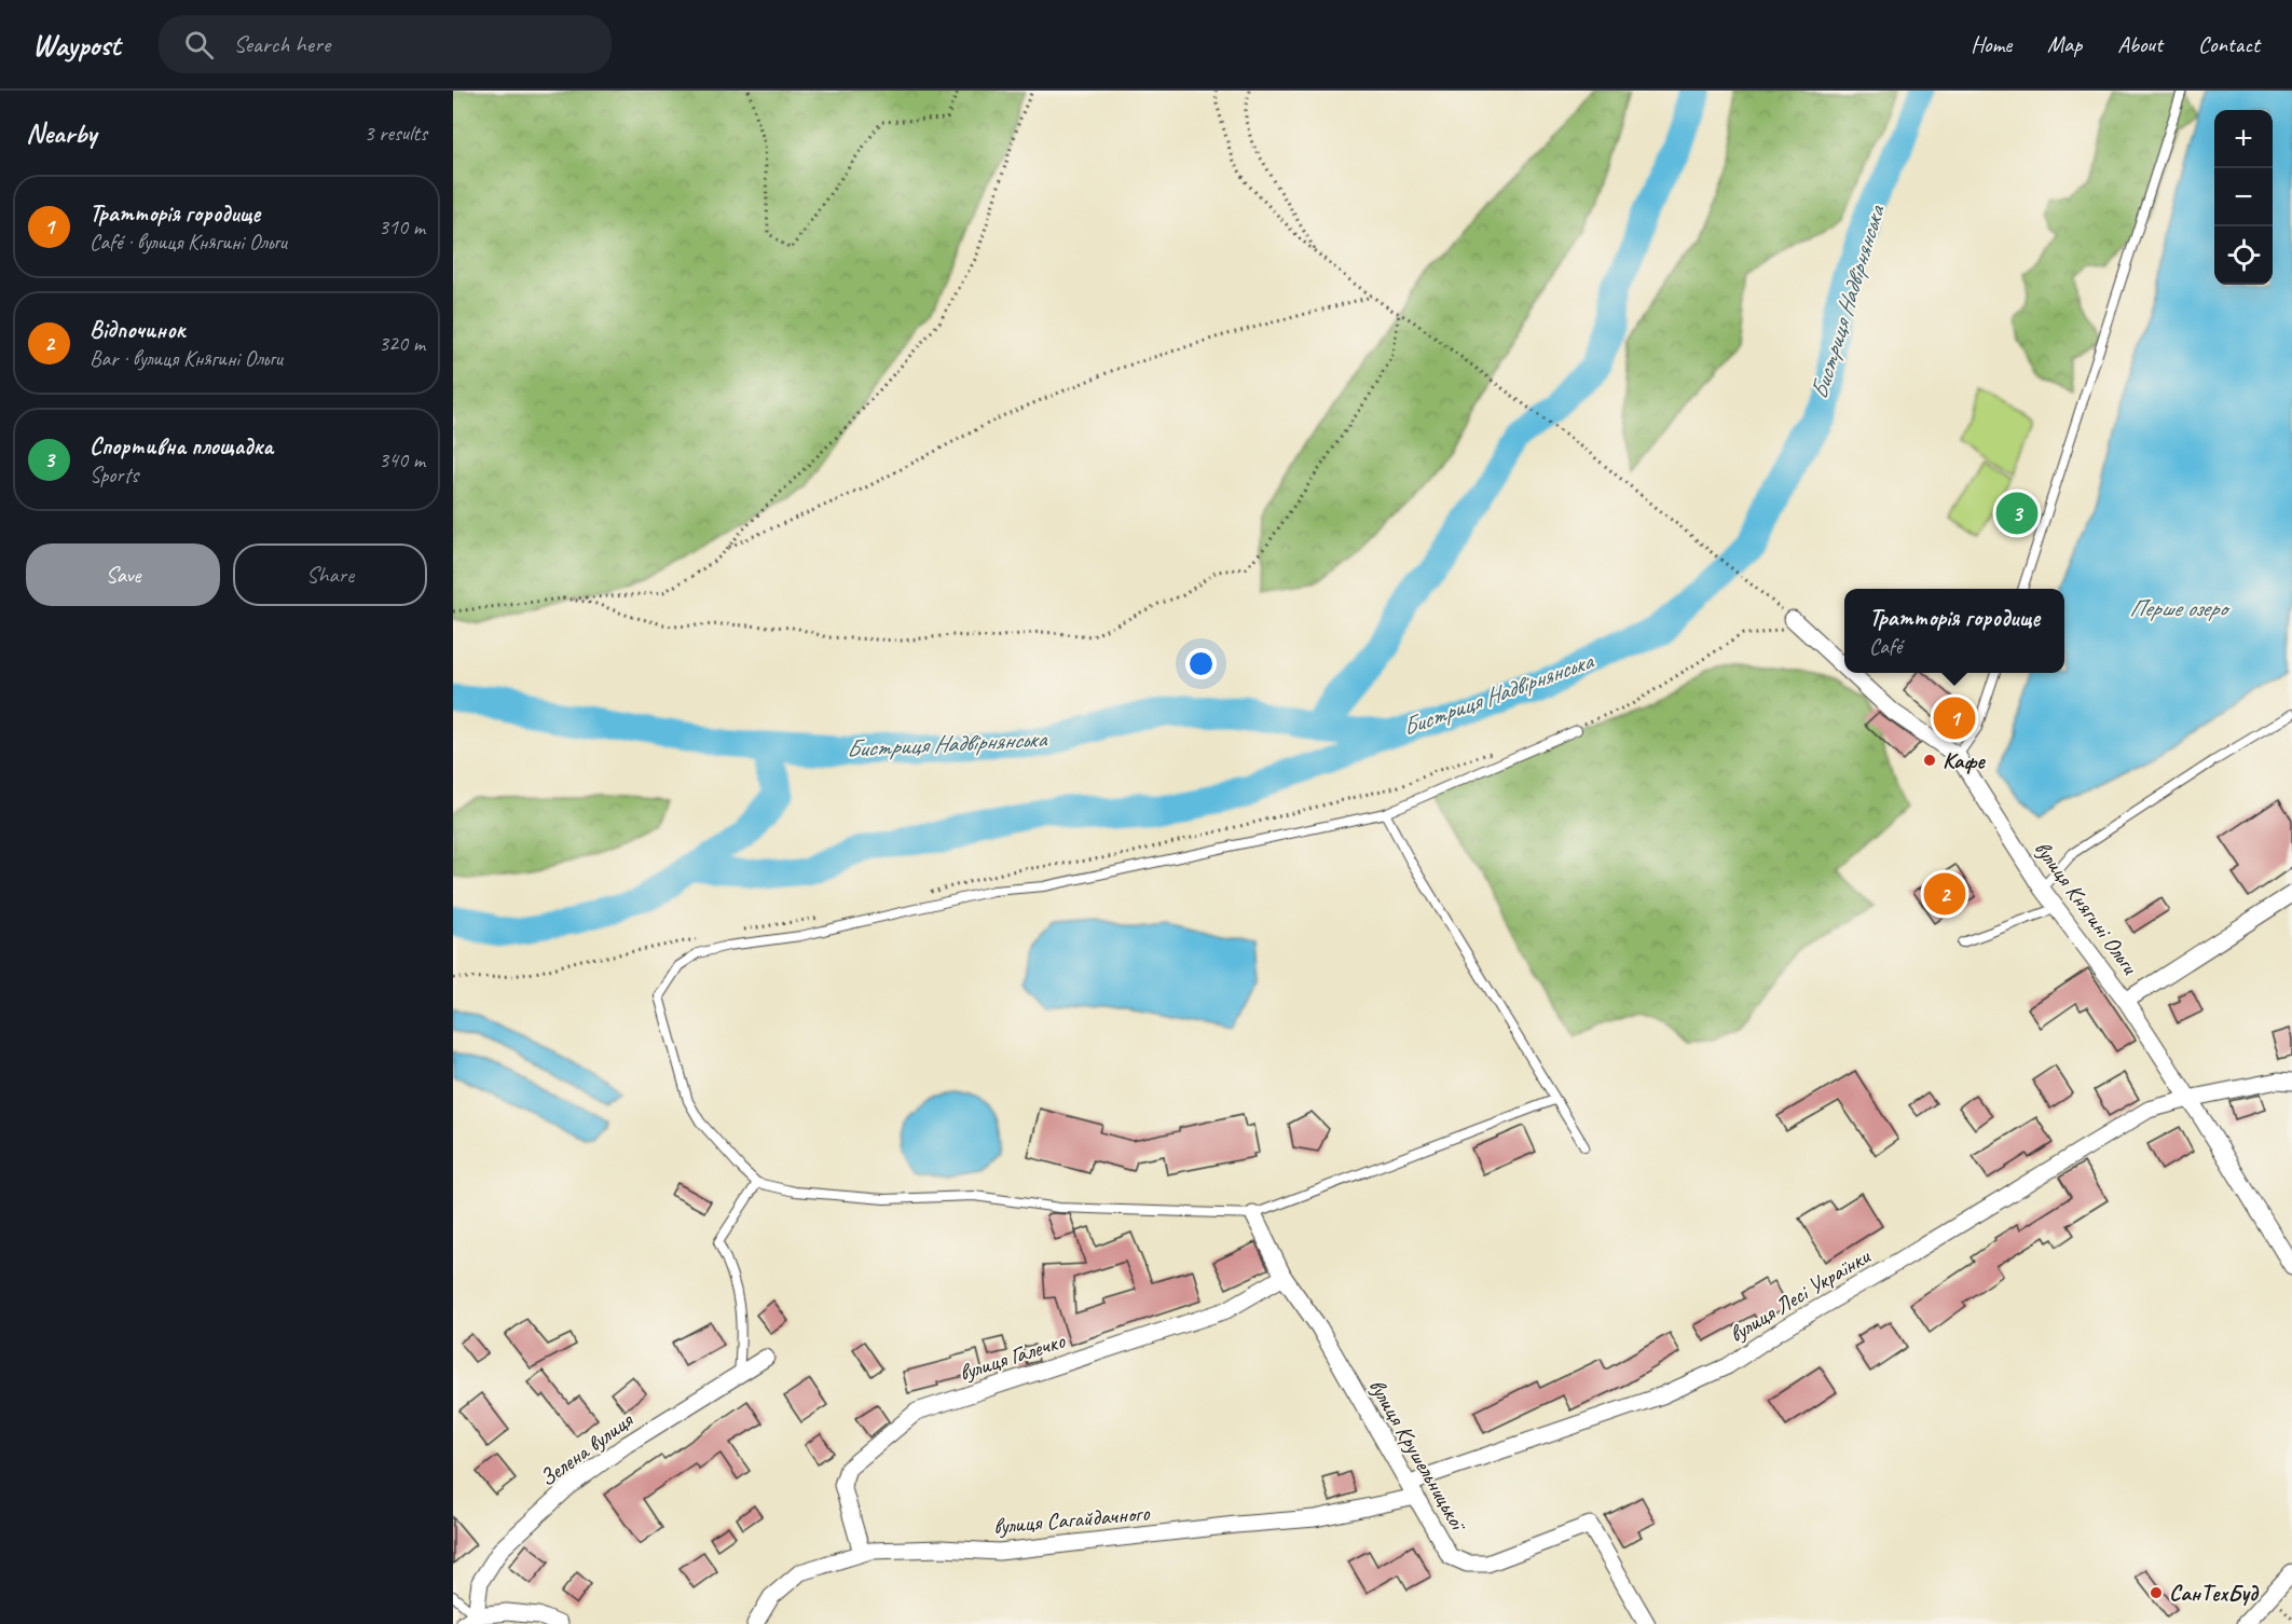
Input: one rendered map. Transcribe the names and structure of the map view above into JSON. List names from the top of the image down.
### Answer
{
  "streets": {
    "street": [
      "вулиця Княгині Ольги",
      "вулиця Лесі Українки",
      "вулиця Галечко",
      "Зелена вулиця",
      "вулиця Крушельницької",
      "вулиця Сагайдачного"
    ]
  },
  "crossings": [
    ["вулиця Княгині Ольги", "вулиця Лесі Українки"],
    ["вулиця Лесі Українки", "вулиця Крушельницької"],
    ["вулиця Лесі Українки", "вулиця Сагайдачного"],
    ["вулиця Галечко", "вулиця Крушельницької"],
    ["вулиця Галечко", "вулиця Сагайдачного"],
    ["вулиця Крушельницької", "вулиця Сагайдачного"]
  ],
  "water": ["Бистриця Надвірнянська", "Перше озеро"],
  "places": ["Кафе", "СанТехБуд"],
  "page": {
    "header": "Waypost",
    "search": "Search here",
    "nav": [
      "Home",
      "Map",
      "About",
      "Contact"
    ],
    "heading": ["Nearby", "3 results"],
    "map_buttons": ["+", "−"],
    "list": [
      {
        "mark": "1",
        "name": "Тратторія городище",
        "note": "Café · вулиця Княгині Ольги",
        "value": "310 m"
      },
      {
        "mark": "2",
        "name": "Відпочинок",
        "note": "Bar · вулиця Княгині Ольги",
        "value": "320 m"
      },
      {
        "mark": "3",
        "name": "Спортивна площадка",
        "note": "Sports",
        "value": "340 m"
      }
    ],
    "pins": ["3", "1", "2"],
    "buttons": ["Save", "Share"],
    "popup": ["Тратторія городище", "Café"]
  }
}
